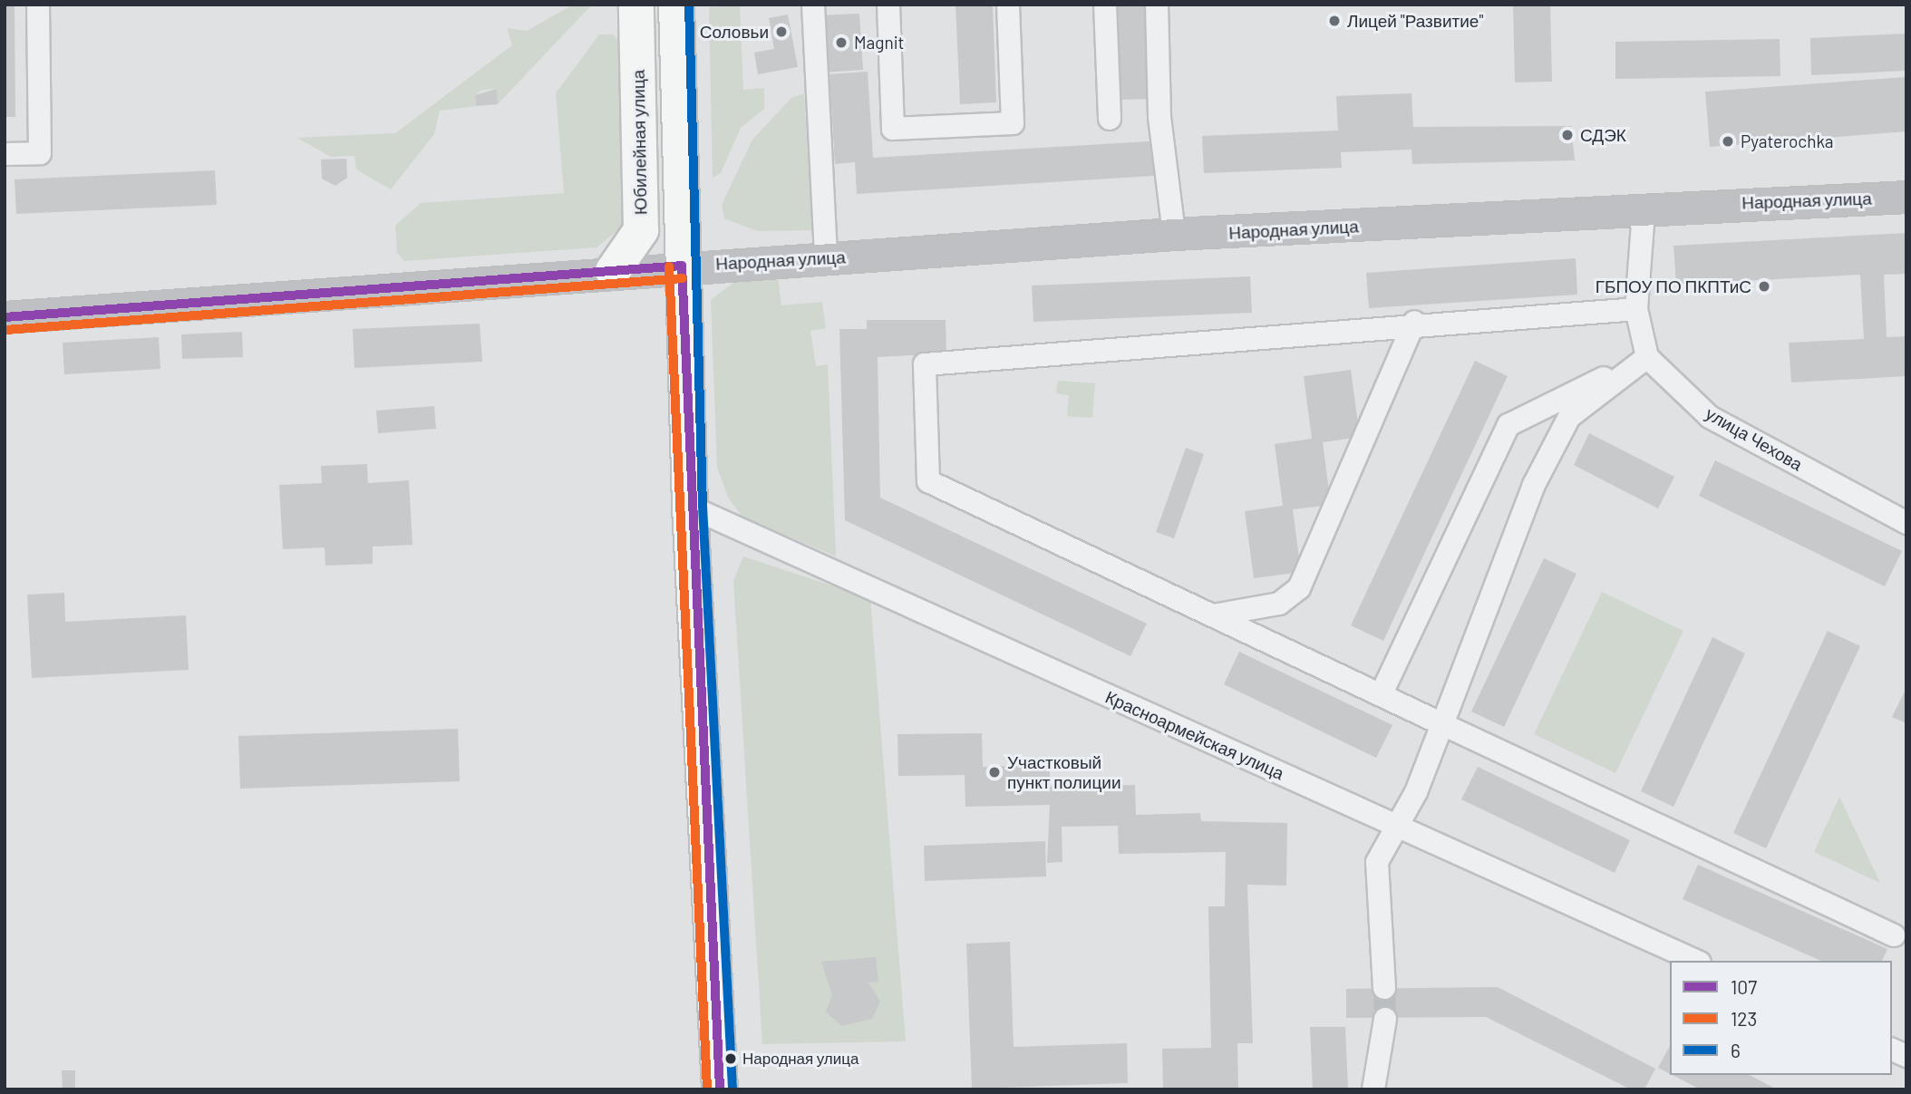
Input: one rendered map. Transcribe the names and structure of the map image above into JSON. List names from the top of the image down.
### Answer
{
  "streets": {
    "main road": ["Юбилейная улица"],
    "street": ["Народная улица", "улица Чехова", "Красноармейская улица"]
  },
  "crossings": [
    ["Юбилейная улица", "Народная улица"]
  ],
  "places": [
    "Лицей \"Развитие\"",
    "Соловьи",
    "Magnit",
    "СДЭК",
    "Pyaterochka",
    "ГБПОУ ПО ПКПТиС",
    "Участковый пункт полиции",
    "Народная улица"
  ],
  "lines": ["transit line 6", "transit line 107", "transit line 123"],
  "legend": ["107", "123", "6"]
}
